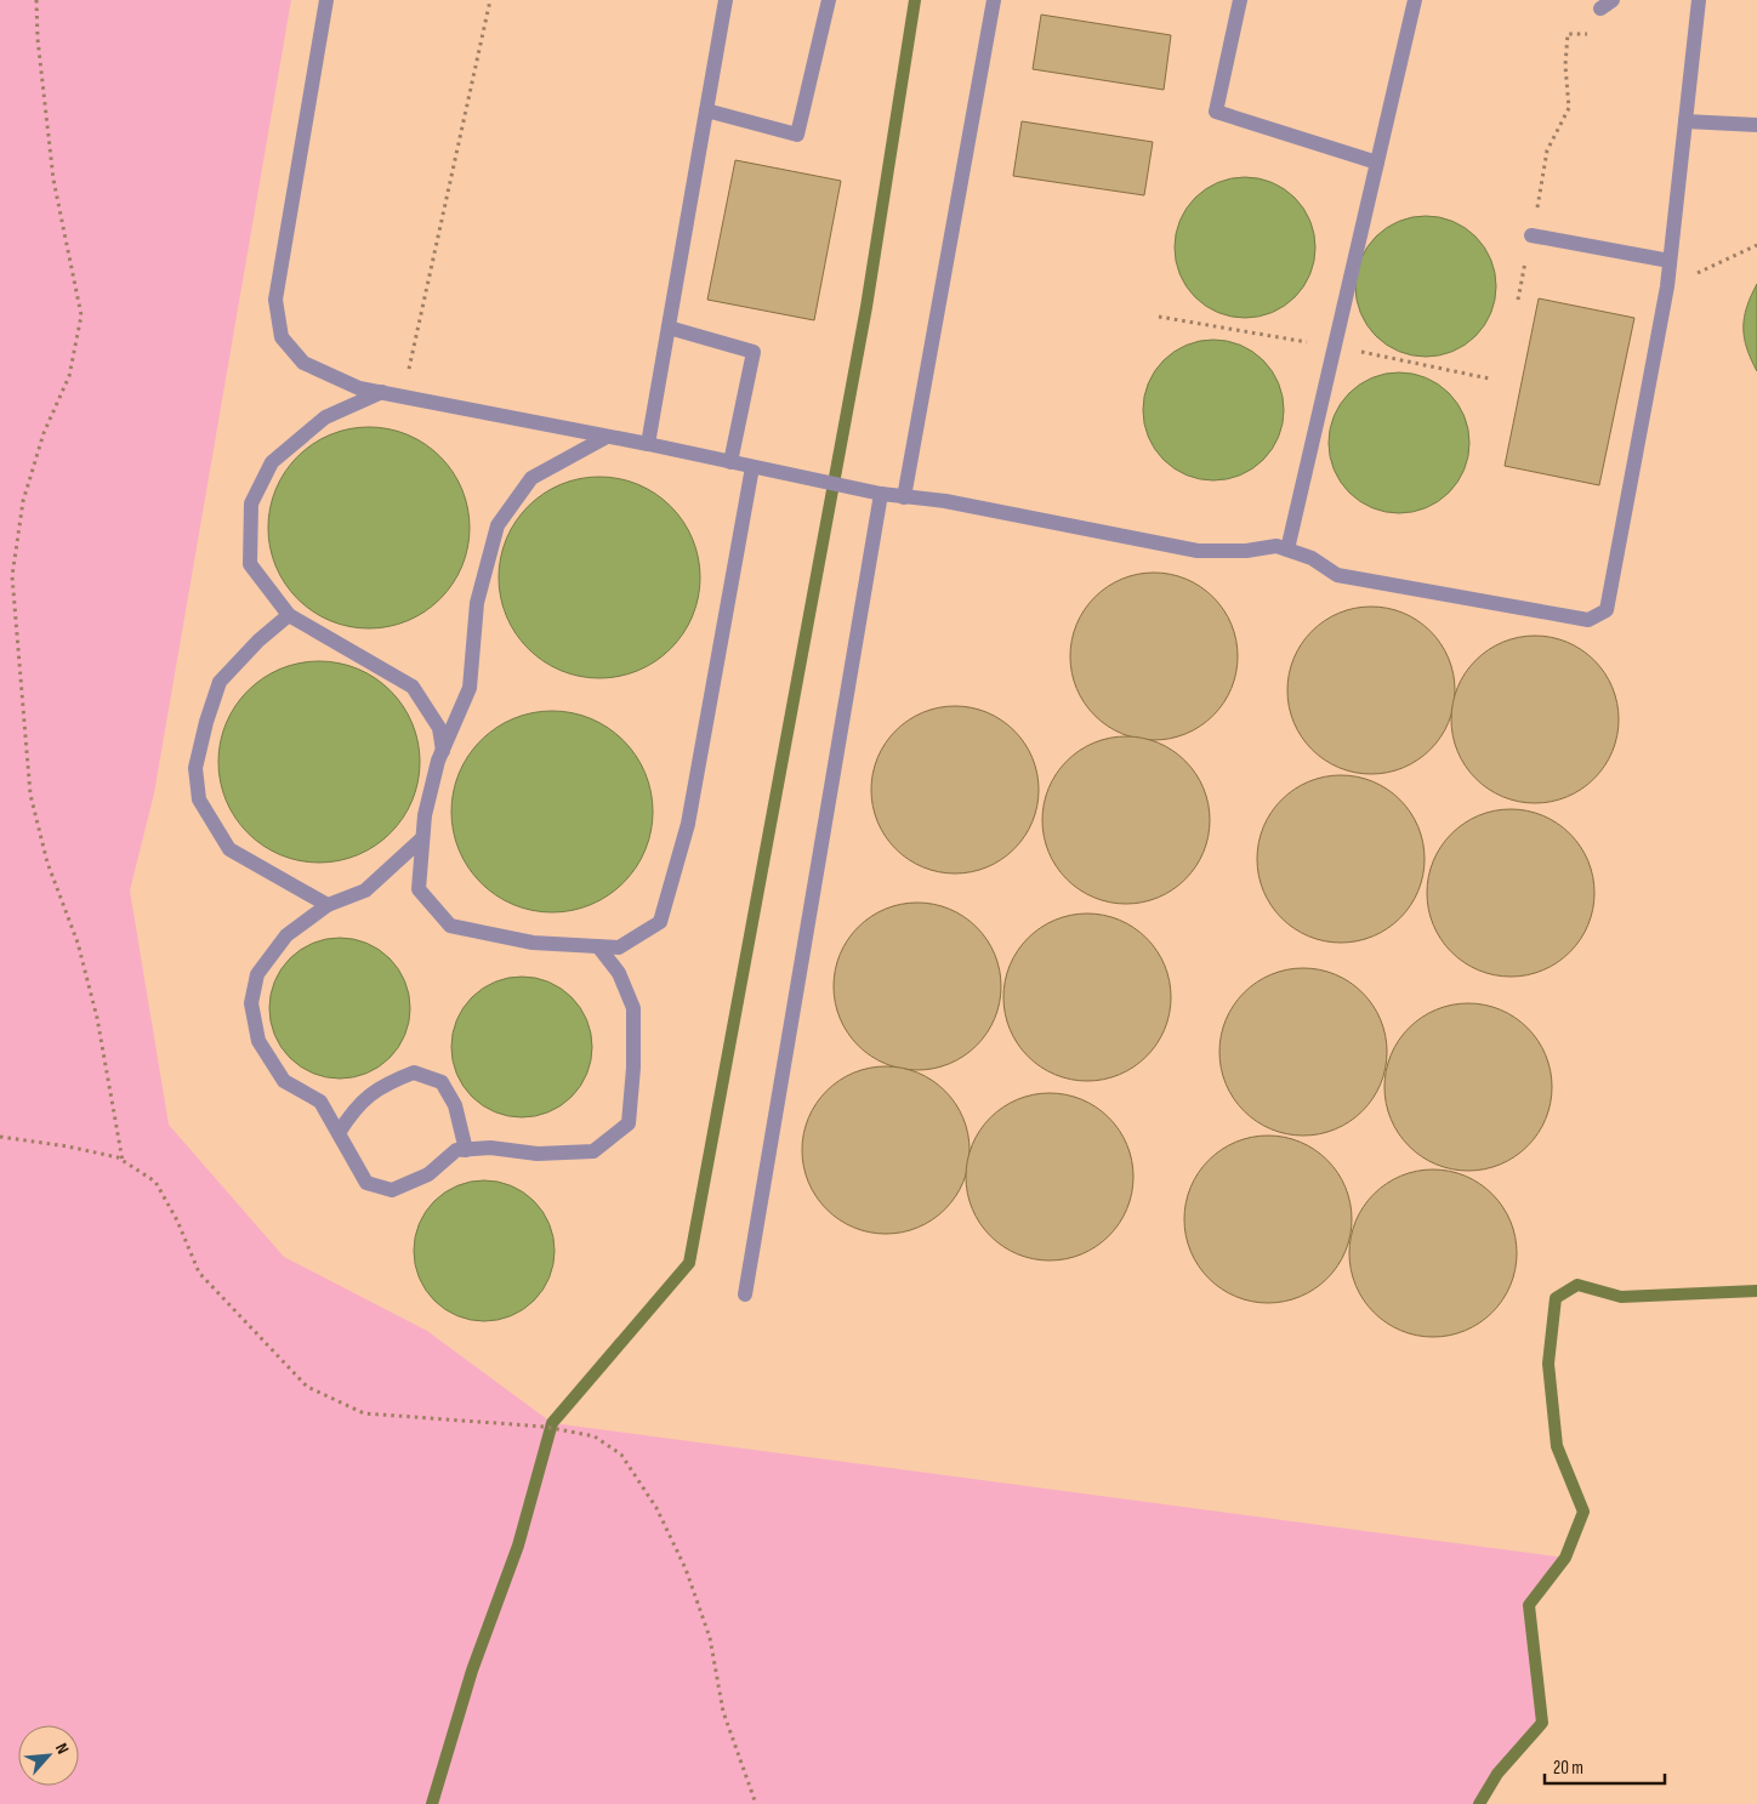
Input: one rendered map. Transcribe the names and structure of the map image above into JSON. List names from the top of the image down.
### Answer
{
  "scale_bar": "20 m",
  "north": "top right"
}
